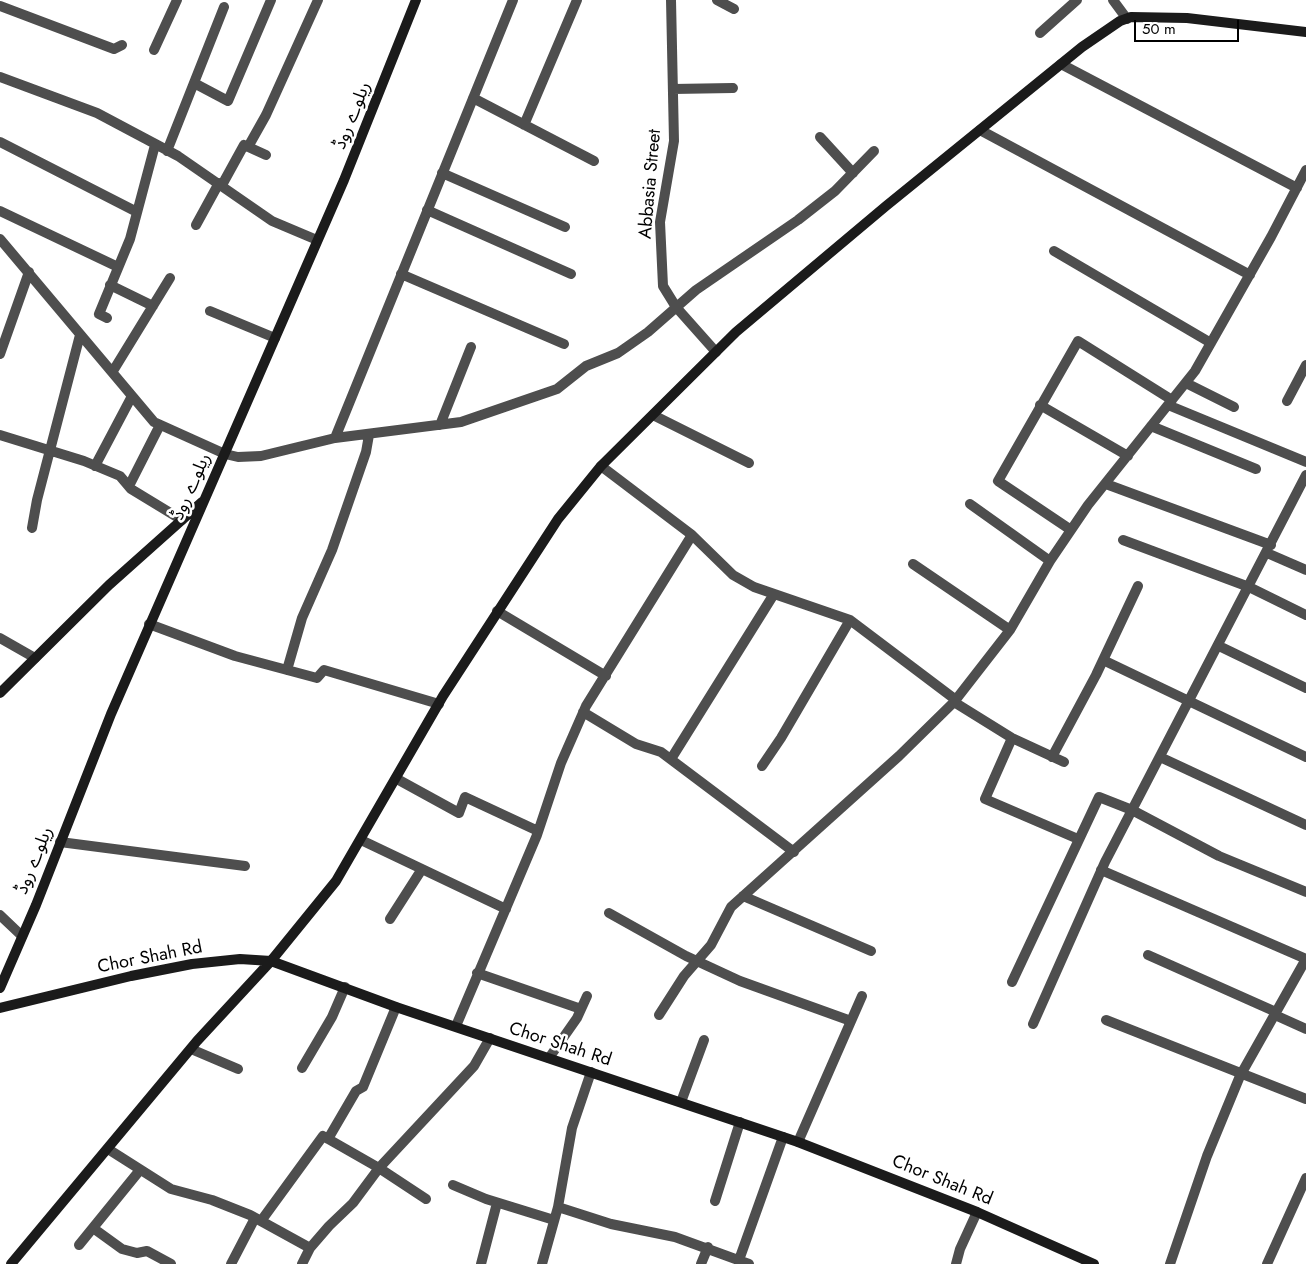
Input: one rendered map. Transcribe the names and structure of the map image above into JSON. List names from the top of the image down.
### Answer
{
  "streets": {
    "street": ["ریلوے روڈ", "Abbasia Street", "Chor Shah Rd"]
  },
  "scale_bar": "50 m"
}
